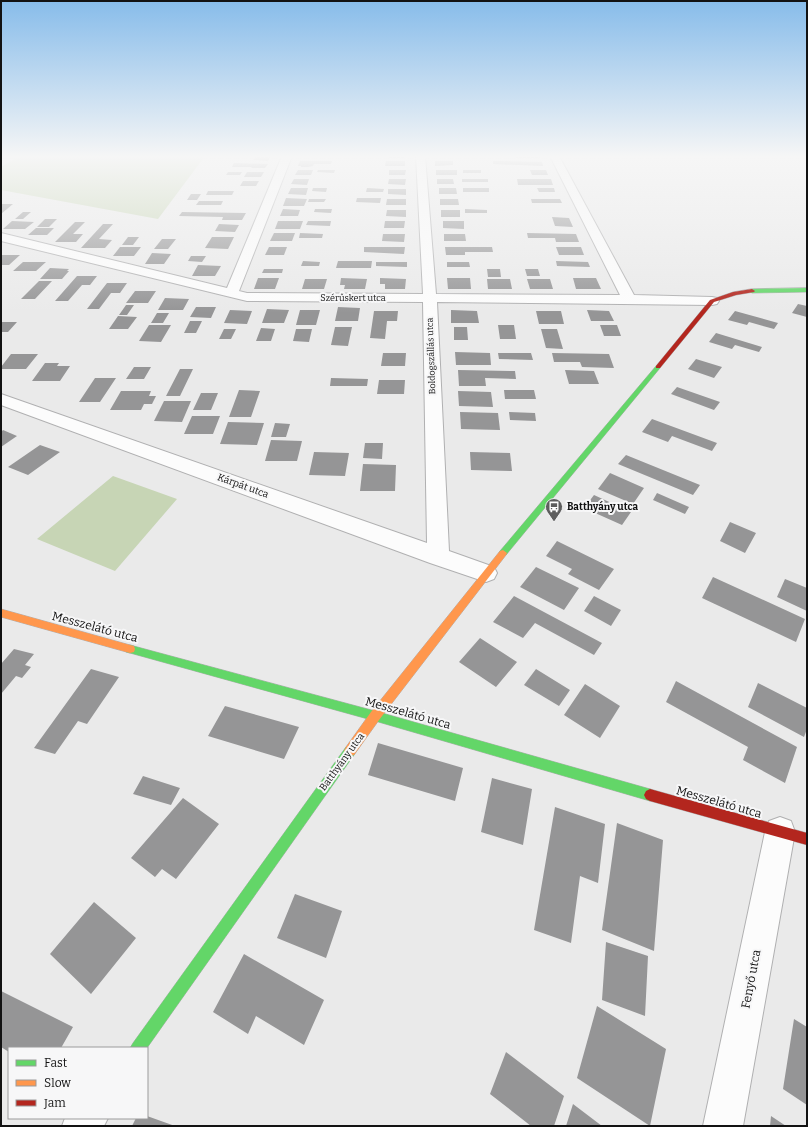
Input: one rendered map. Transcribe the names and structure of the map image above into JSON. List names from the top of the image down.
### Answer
{
  "streets": {
    "street": [
      "Szérűskert utca",
      "Boldogszállás utca",
      "Kárpát utca",
      "Messzelátó utca",
      "Batthyány utca",
      "Fenyő utca"
    ]
  },
  "crossings": [
    ["Szérűskert utca", "Boldogszállás utca"],
    ["Szérűskert utca", "Batthyány utca"],
    ["Boldogszállás utca", "Kárpát utca"],
    ["Kárpát utca", "Batthyány utca"],
    ["Messzelátó utca", "Batthyány utca"],
    ["Messzelátó utca", "Fenyő utca"]
  ],
  "places": {
    "bus stop": ["Batthyány utca"]
  },
  "legend": ["Fast", "Slow", "Jam"]
}
